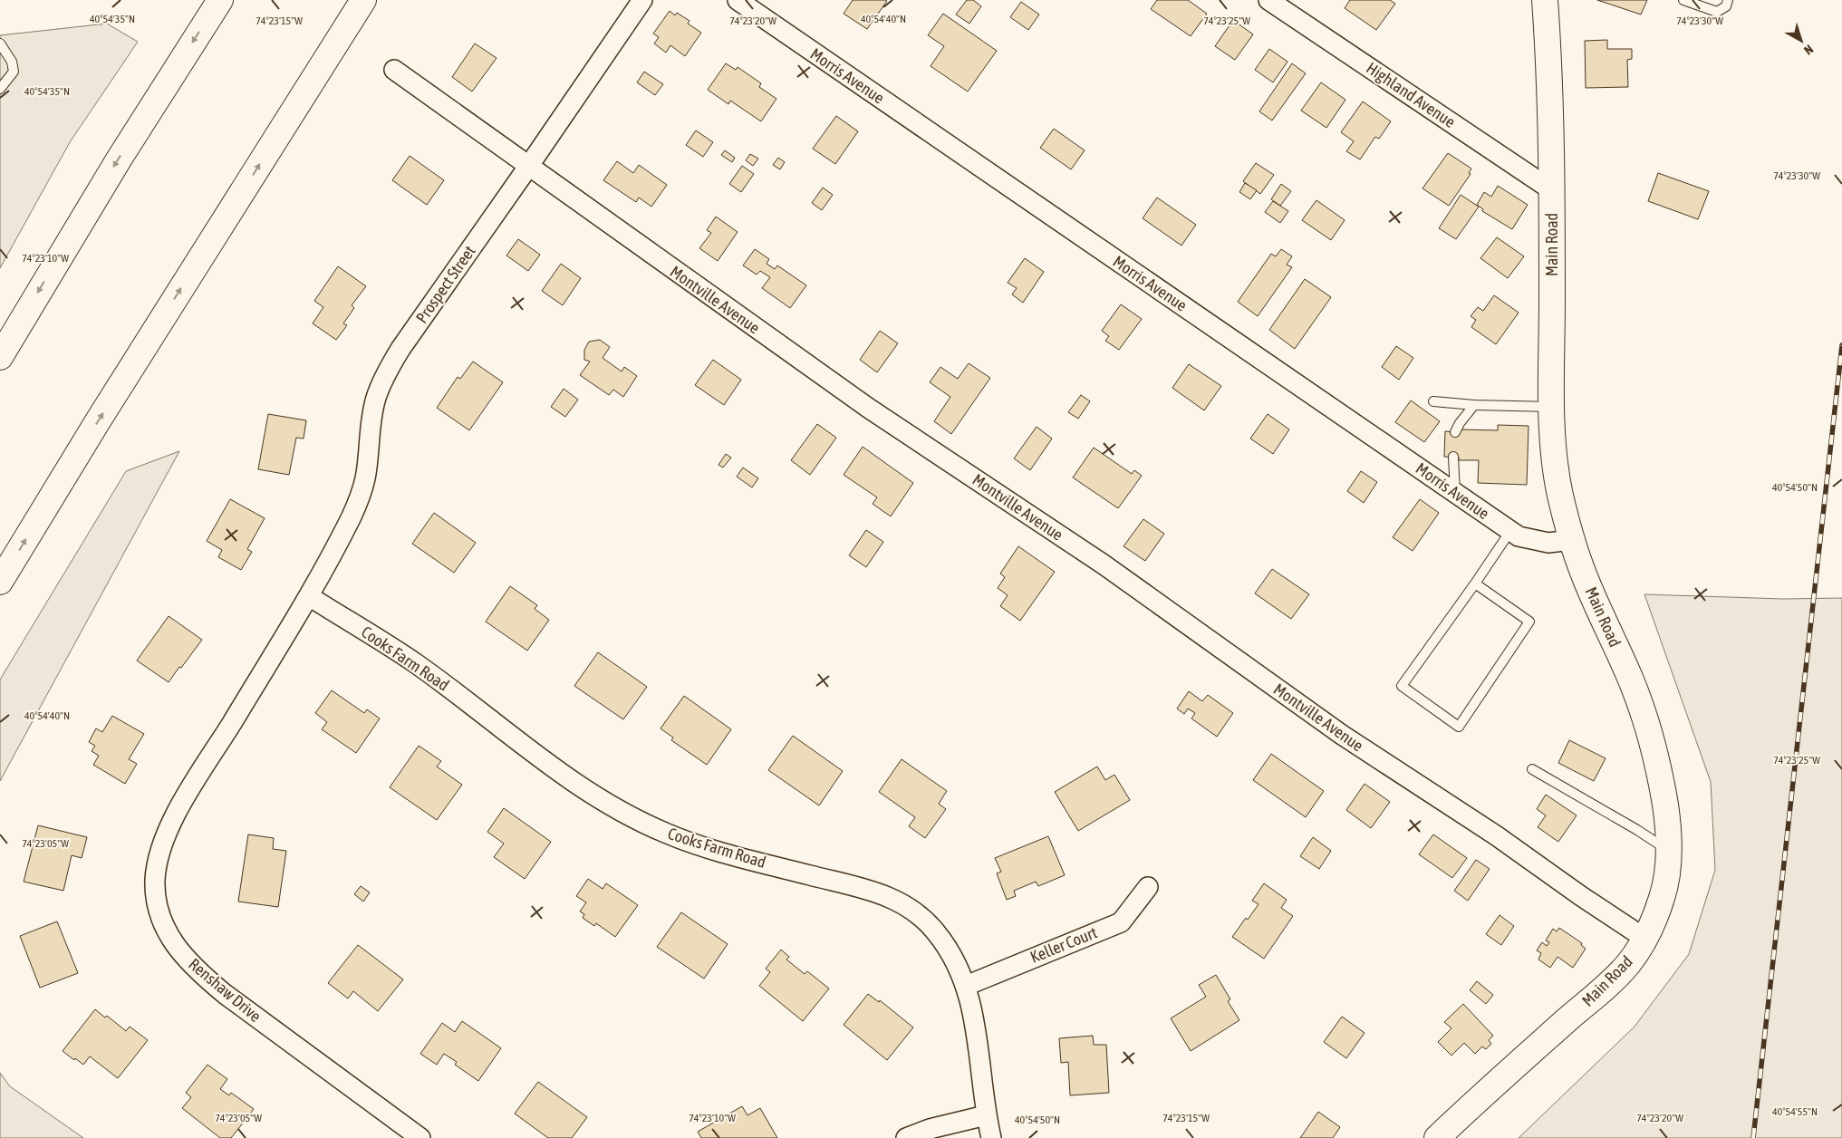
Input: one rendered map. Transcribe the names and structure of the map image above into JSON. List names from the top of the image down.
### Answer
{
  "streets": {
    "main road": ["Main Road"],
    "street": [
      "Morris Avenue",
      "Highland Avenue",
      "Prospect Street",
      "Montville Avenue",
      "Cooks Farm Road",
      "Keller Court",
      "Renshaw Drive"
    ]
  },
  "crossings": [
    ["Morris Avenue", "Main Road"],
    ["Highland Avenue", "Main Road"],
    ["Main Road", "Montville Avenue"],
    ["Prospect Street", "Montville Avenue"],
    ["Prospect Street", "Cooks Farm Road"],
    ["Prospect Street", "Renshaw Drive"],
    ["Cooks Farm Road", "Keller Court"],
    ["Cooks Farm Road", "Renshaw Drive"]
  ],
  "north": "bottom right",
  "coordinates": [
    "40°54'35\"N",
    "40°54'40\"N",
    "74°23'15\"W",
    "74°23'20\"W",
    "74°23'25\"W",
    "74°23'30\"W",
    "74°23'10\"W",
    "40°54'50\"N",
    "74°23'05\"W",
    "40°54'55\"N"
  ]
}
